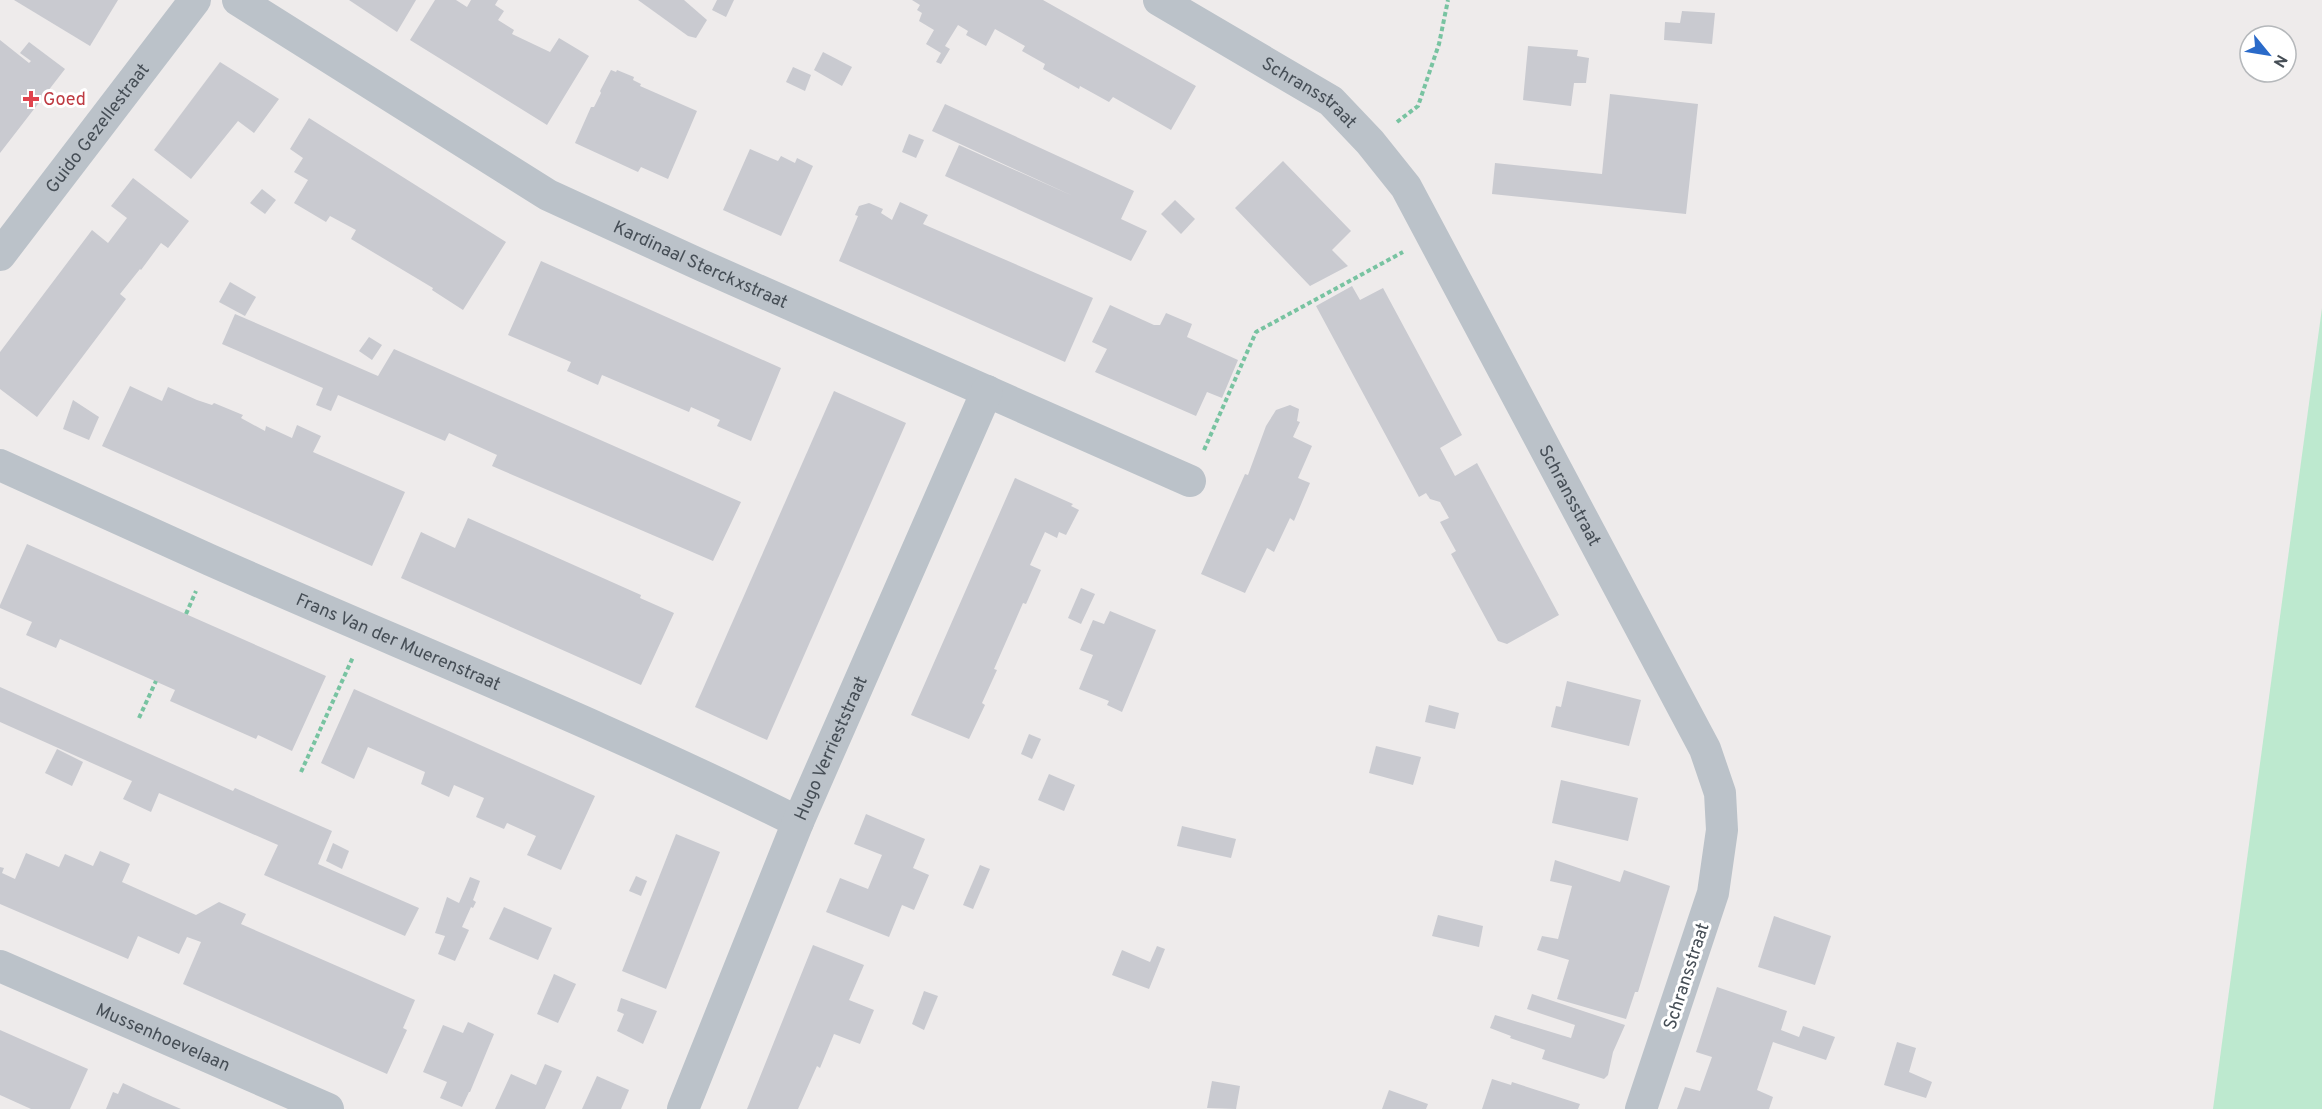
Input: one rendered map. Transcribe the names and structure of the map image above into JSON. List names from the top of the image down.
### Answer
{
  "streets": {
    "street": [
      "Schransstraat",
      "Guido Gezellestraat",
      "Kardinaal Sterckxstraat",
      "Frans Van der Muerenstraat",
      "Hugo Verrieststraat",
      "Mussenhoevelaan"
    ]
  },
  "crossings": [
    ["Kardinaal Sterckxstraat", "Hugo Verrieststraat"],
    ["Frans Van der Muerenstraat", "Hugo Verrieststraat"]
  ],
  "places": {
    "health": ["Goed"]
  },
  "north": "bottom right"
}
